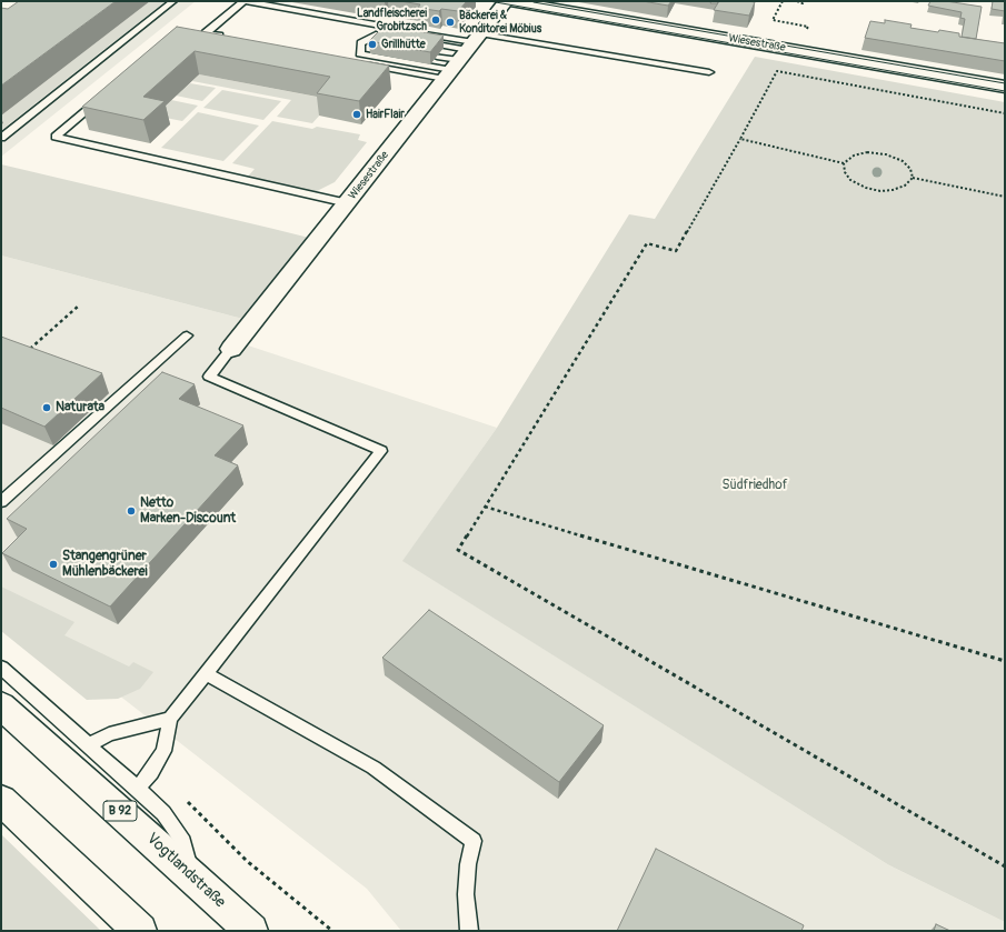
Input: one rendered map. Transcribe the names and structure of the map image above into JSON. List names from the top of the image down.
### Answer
{
  "streets": {
    "street": ["Wiesestraße", "B 92", "Vogtlandstraße"]
  },
  "parks": ["Südfriedhof"],
  "places": [
    "Landfleischerei Grobitzsch",
    "Bäckerei & Konditorei Möbius",
    "Grillhütte",
    "HairFlair",
    "Naturata",
    "Netto Marken-Discount",
    "Stangengrüner Mühlenbäckerei"
  ]
}
